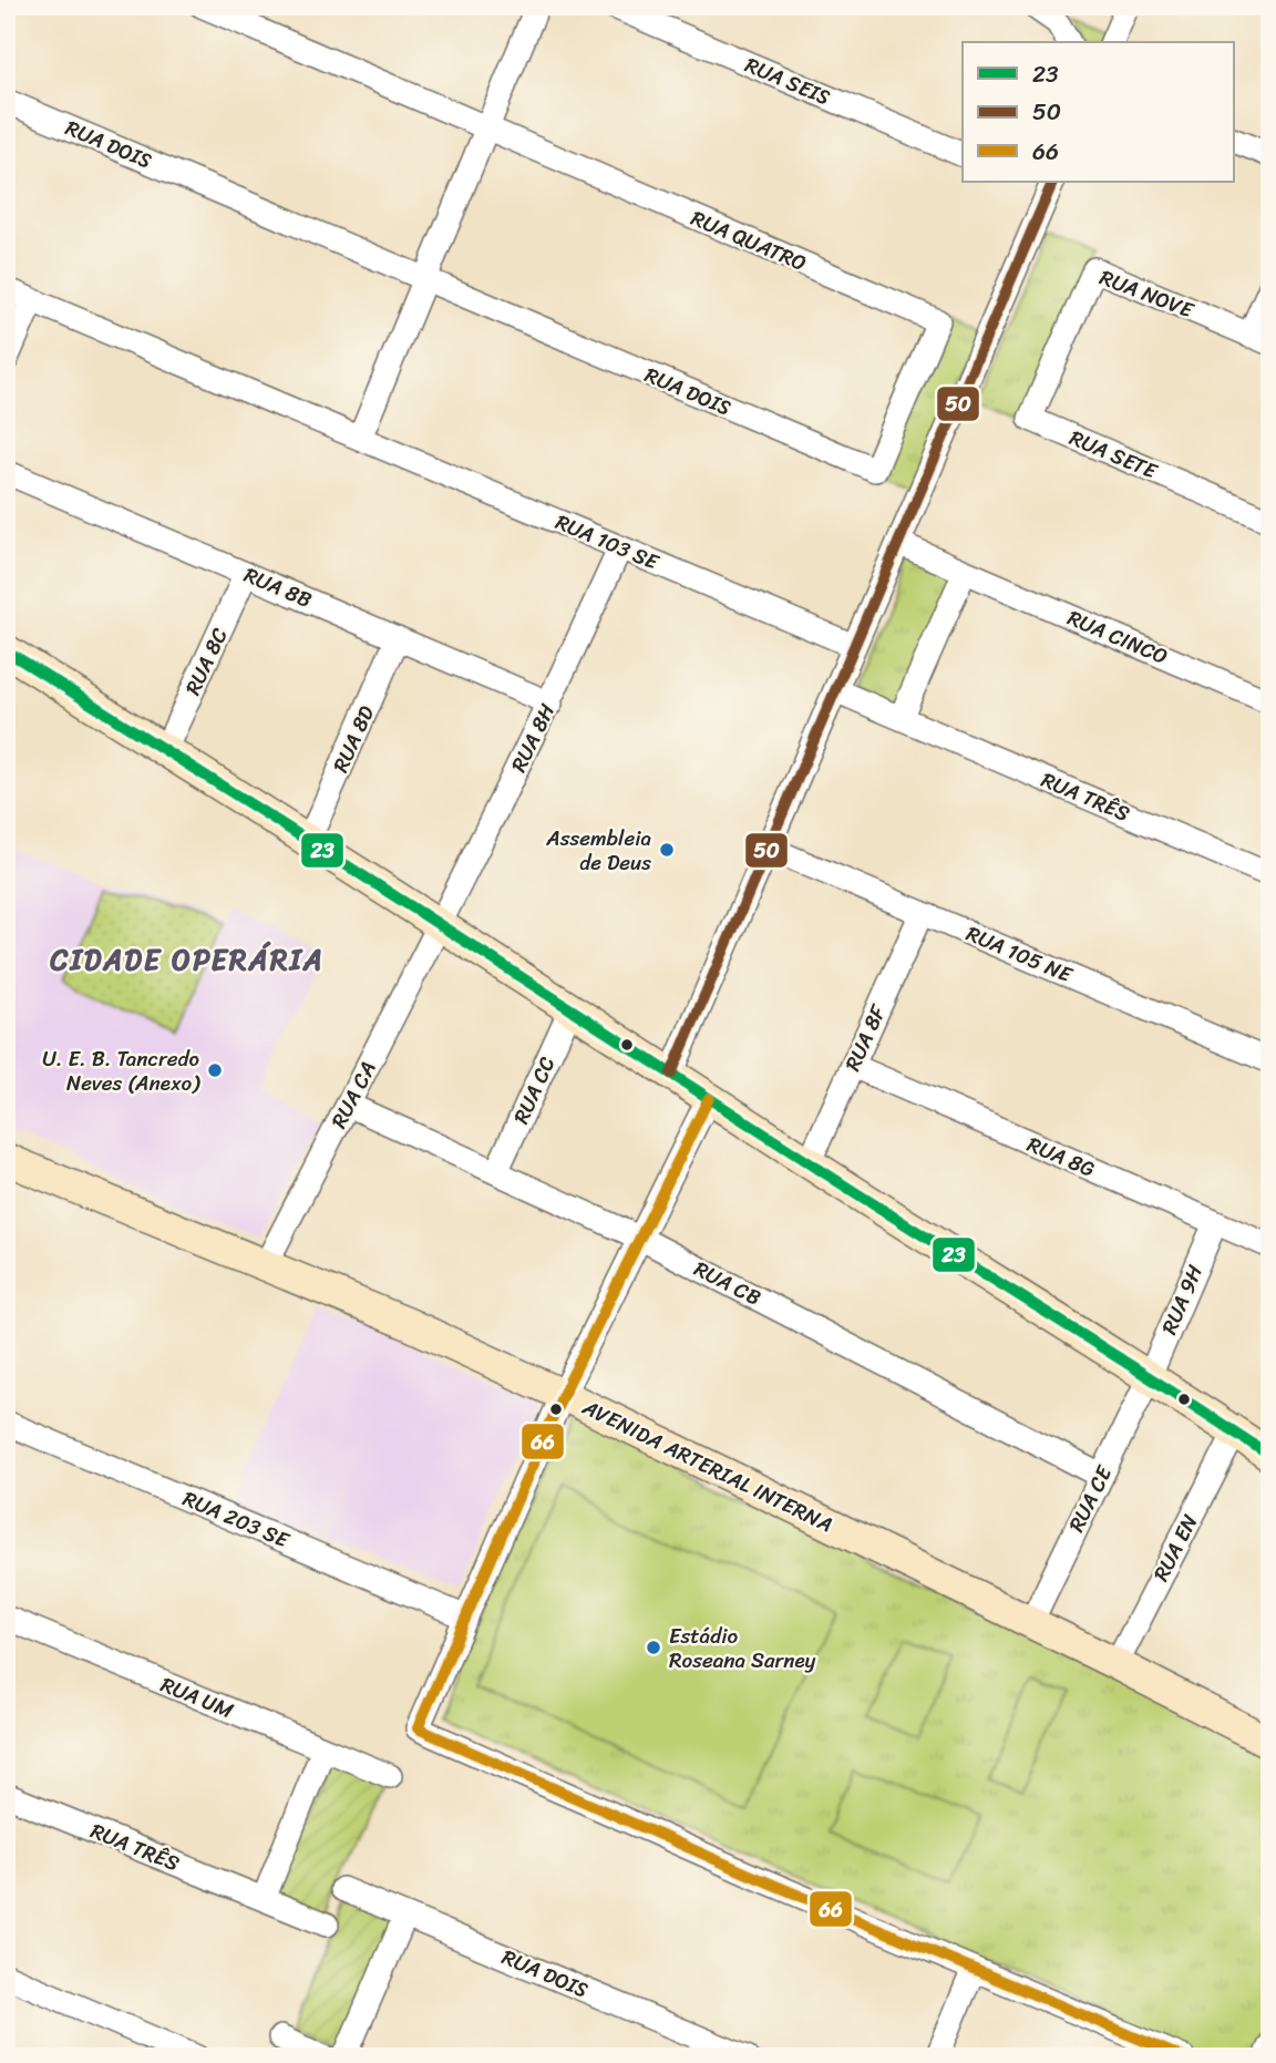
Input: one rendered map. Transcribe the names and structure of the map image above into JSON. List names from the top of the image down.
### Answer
{
  "streets": {
    "main road": ["AVENIDA ARTERIAL INTERNA"],
    "street": [
      "RUA SEIS",
      "RUA DOIS",
      "RUA QUATRO",
      "RUA NOVE",
      "RUA SETE",
      "RUA 103 SE",
      "RUA 8B",
      "RUA CINCO",
      "RUA 8C",
      "RUA 8H",
      "RUA 8D",
      "RUA TRÊS",
      "RUA 105 NE",
      "RUA 8F",
      "RUA CC",
      "RUA CA",
      "RUA 8G",
      "RUA CB",
      "RUA 9H",
      "RUA CE",
      "RUA 203 SE",
      "RUA EN",
      "RUA UM"
    ]
  },
  "crossings": [
    ["RUA DOIS", "RUA QUATRO"],
    ["RUA NOVE", "RUA SETE"],
    ["RUA 103 SE", "RUA 8H"],
    ["RUA 8B", "RUA 8C"],
    ["RUA 8B", "RUA 8H"],
    ["RUA 8B", "RUA 8D"],
    ["RUA 8H", "RUA CA"],
    ["RUA 105 NE", "RUA 8F"],
    ["RUA 8F", "RUA 8G"],
    ["RUA CC", "RUA CB"],
    ["RUA CA", "RUA CB"],
    ["RUA CA", "AVENIDA ARTERIAL INTERNA"],
    ["RUA 8G", "RUA 9H"],
    ["RUA CB", "RUA CE"],
    ["RUA 9H", "RUA CE"],
    ["AVENIDA ARTERIAL INTERNA", "RUA CE"],
    ["AVENIDA ARTERIAL INTERNA", "RUA EN"]
  ],
  "districts": ["CIDADE OPERÁRIA"],
  "places": ["Assembleia de Deus", "U. E. B. Tancredo Neves (Anexo)", "Estádio Roseana Sarney"],
  "lines": ["transit line 50", "transit line 23", "transit line 66"],
  "legend": ["23", "50", "66"]
}
